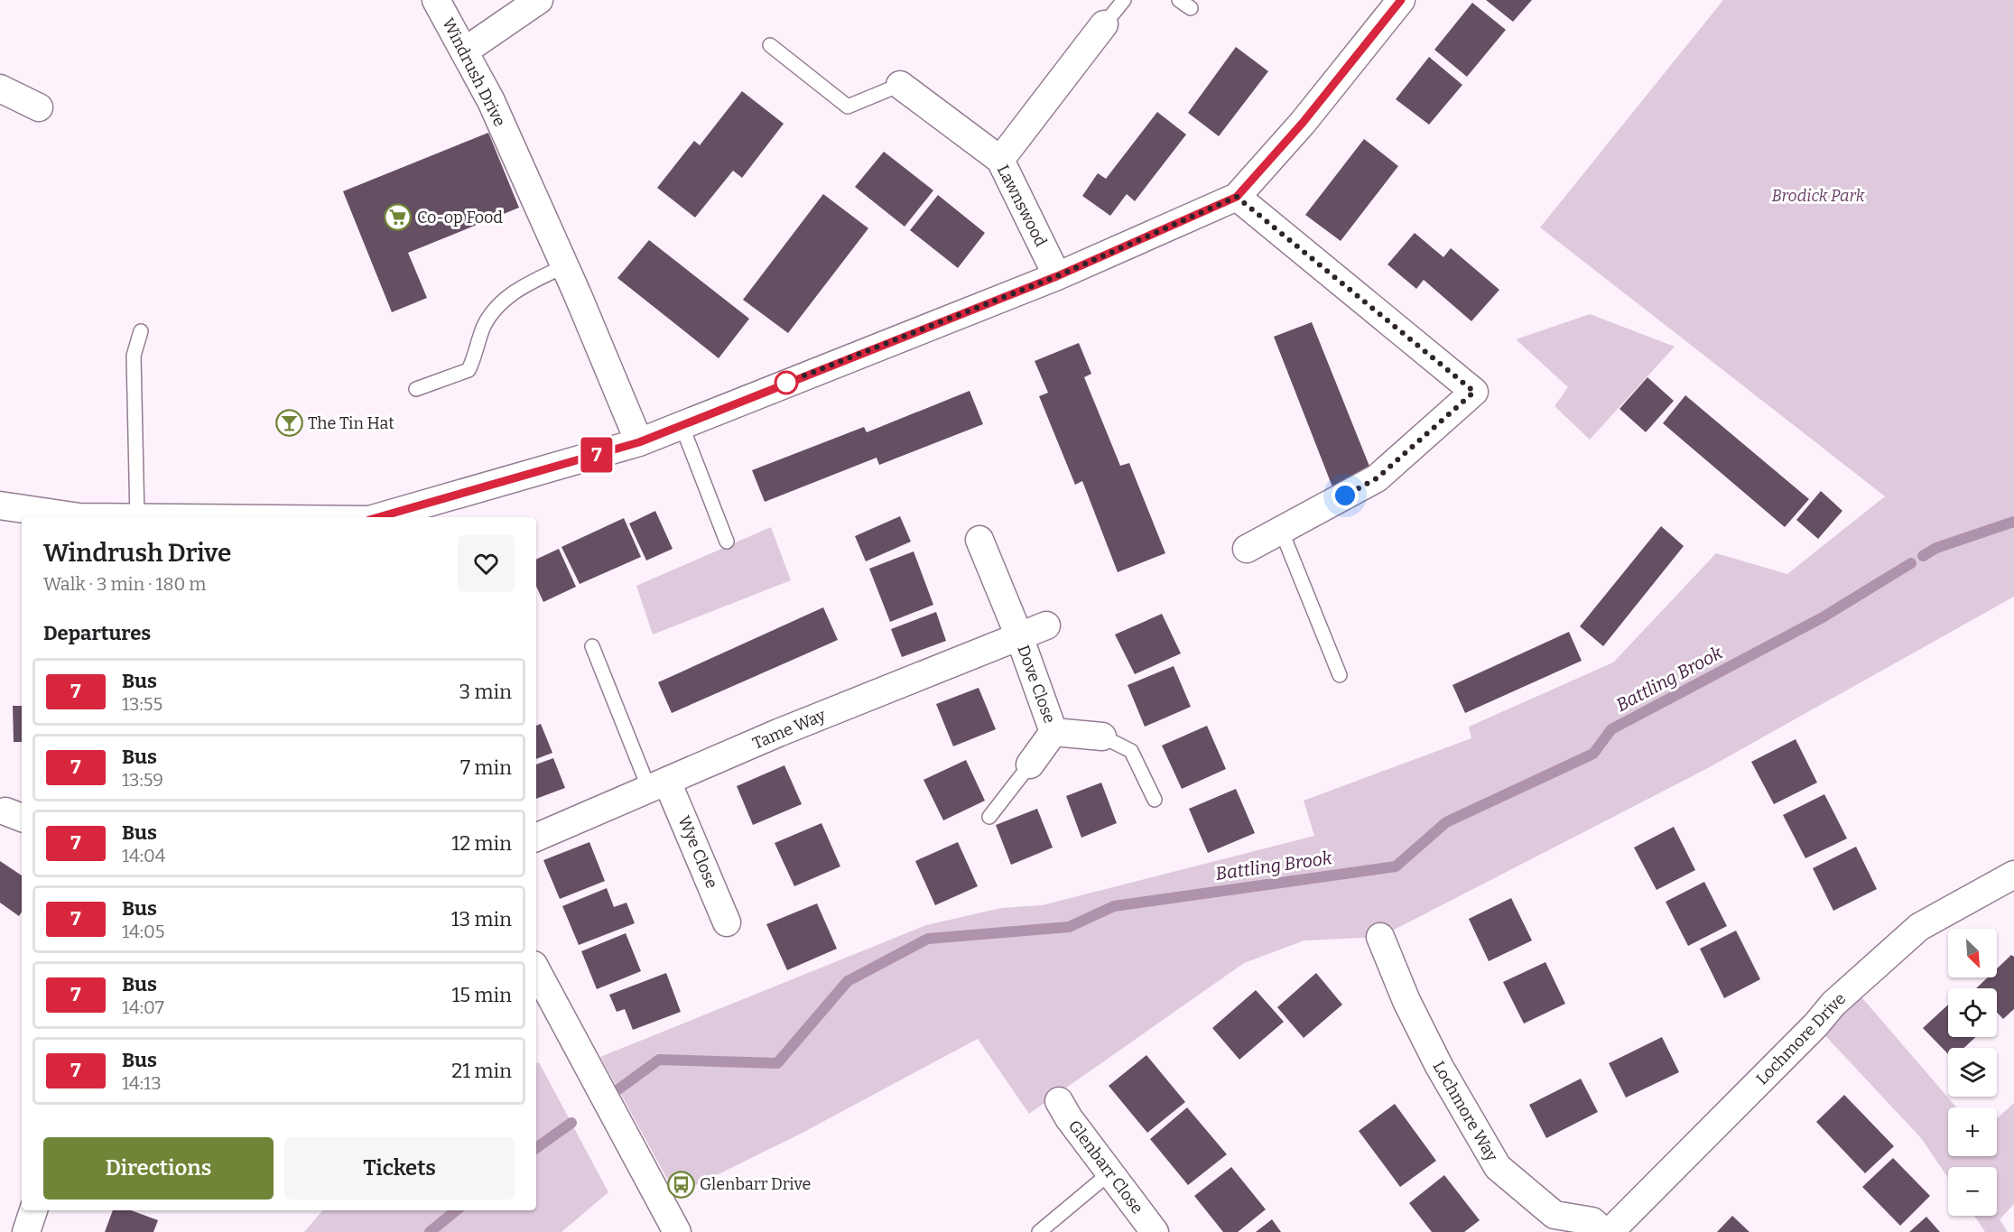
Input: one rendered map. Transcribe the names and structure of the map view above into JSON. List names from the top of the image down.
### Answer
{
  "streets": {
    "street": [
      "Windrush Drive",
      "Lawnswood",
      "Dove Close",
      "Tame Way",
      "Wye Close",
      "Lochmore Drive",
      "Lochmore Way",
      "Glenbarr Close"
    ]
  },
  "crossings": [
    ["Dove Close", "Tame Way"],
    ["Tame Way", "Wye Close"]
  ],
  "water": ["Battling Brook"],
  "parks": ["Brodick Park"],
  "places": {
    "supermarket": ["Co-op Food"],
    "bar": ["The Tin Hat"],
    "bus stop": ["Glenbarr Drive"]
  },
  "lines": ["bus line 7"],
  "north": "bottom right",
  "page": {
    "on_map": "7",
    "heading": [
      ["Windrush Drive", "Walk · 3 min · 180 m"],
      "Departures"
    ],
    "list": [
      {
        "mark": "7",
        "name": "Bus",
        "note": "13:55",
        "value": "3 min"
      },
      {
        "mark": "7",
        "name": "Bus",
        "note": "13:59",
        "value": "7 min"
      },
      {
        "mark": "7",
        "name": "Bus",
        "note": "14:04",
        "value": "12 min"
      },
      {
        "mark": "7",
        "name": "Bus",
        "note": "14:05",
        "value": "13 min"
      },
      {
        "mark": "7",
        "name": "Bus",
        "note": "14:07",
        "value": "15 min"
      },
      {
        "mark": "7",
        "name": "Bus",
        "note": "14:13",
        "value": "21 min"
      }
    ],
    "map_buttons": ["+", "−"],
    "buttons": ["Directions", "Tickets"]
  }
}
